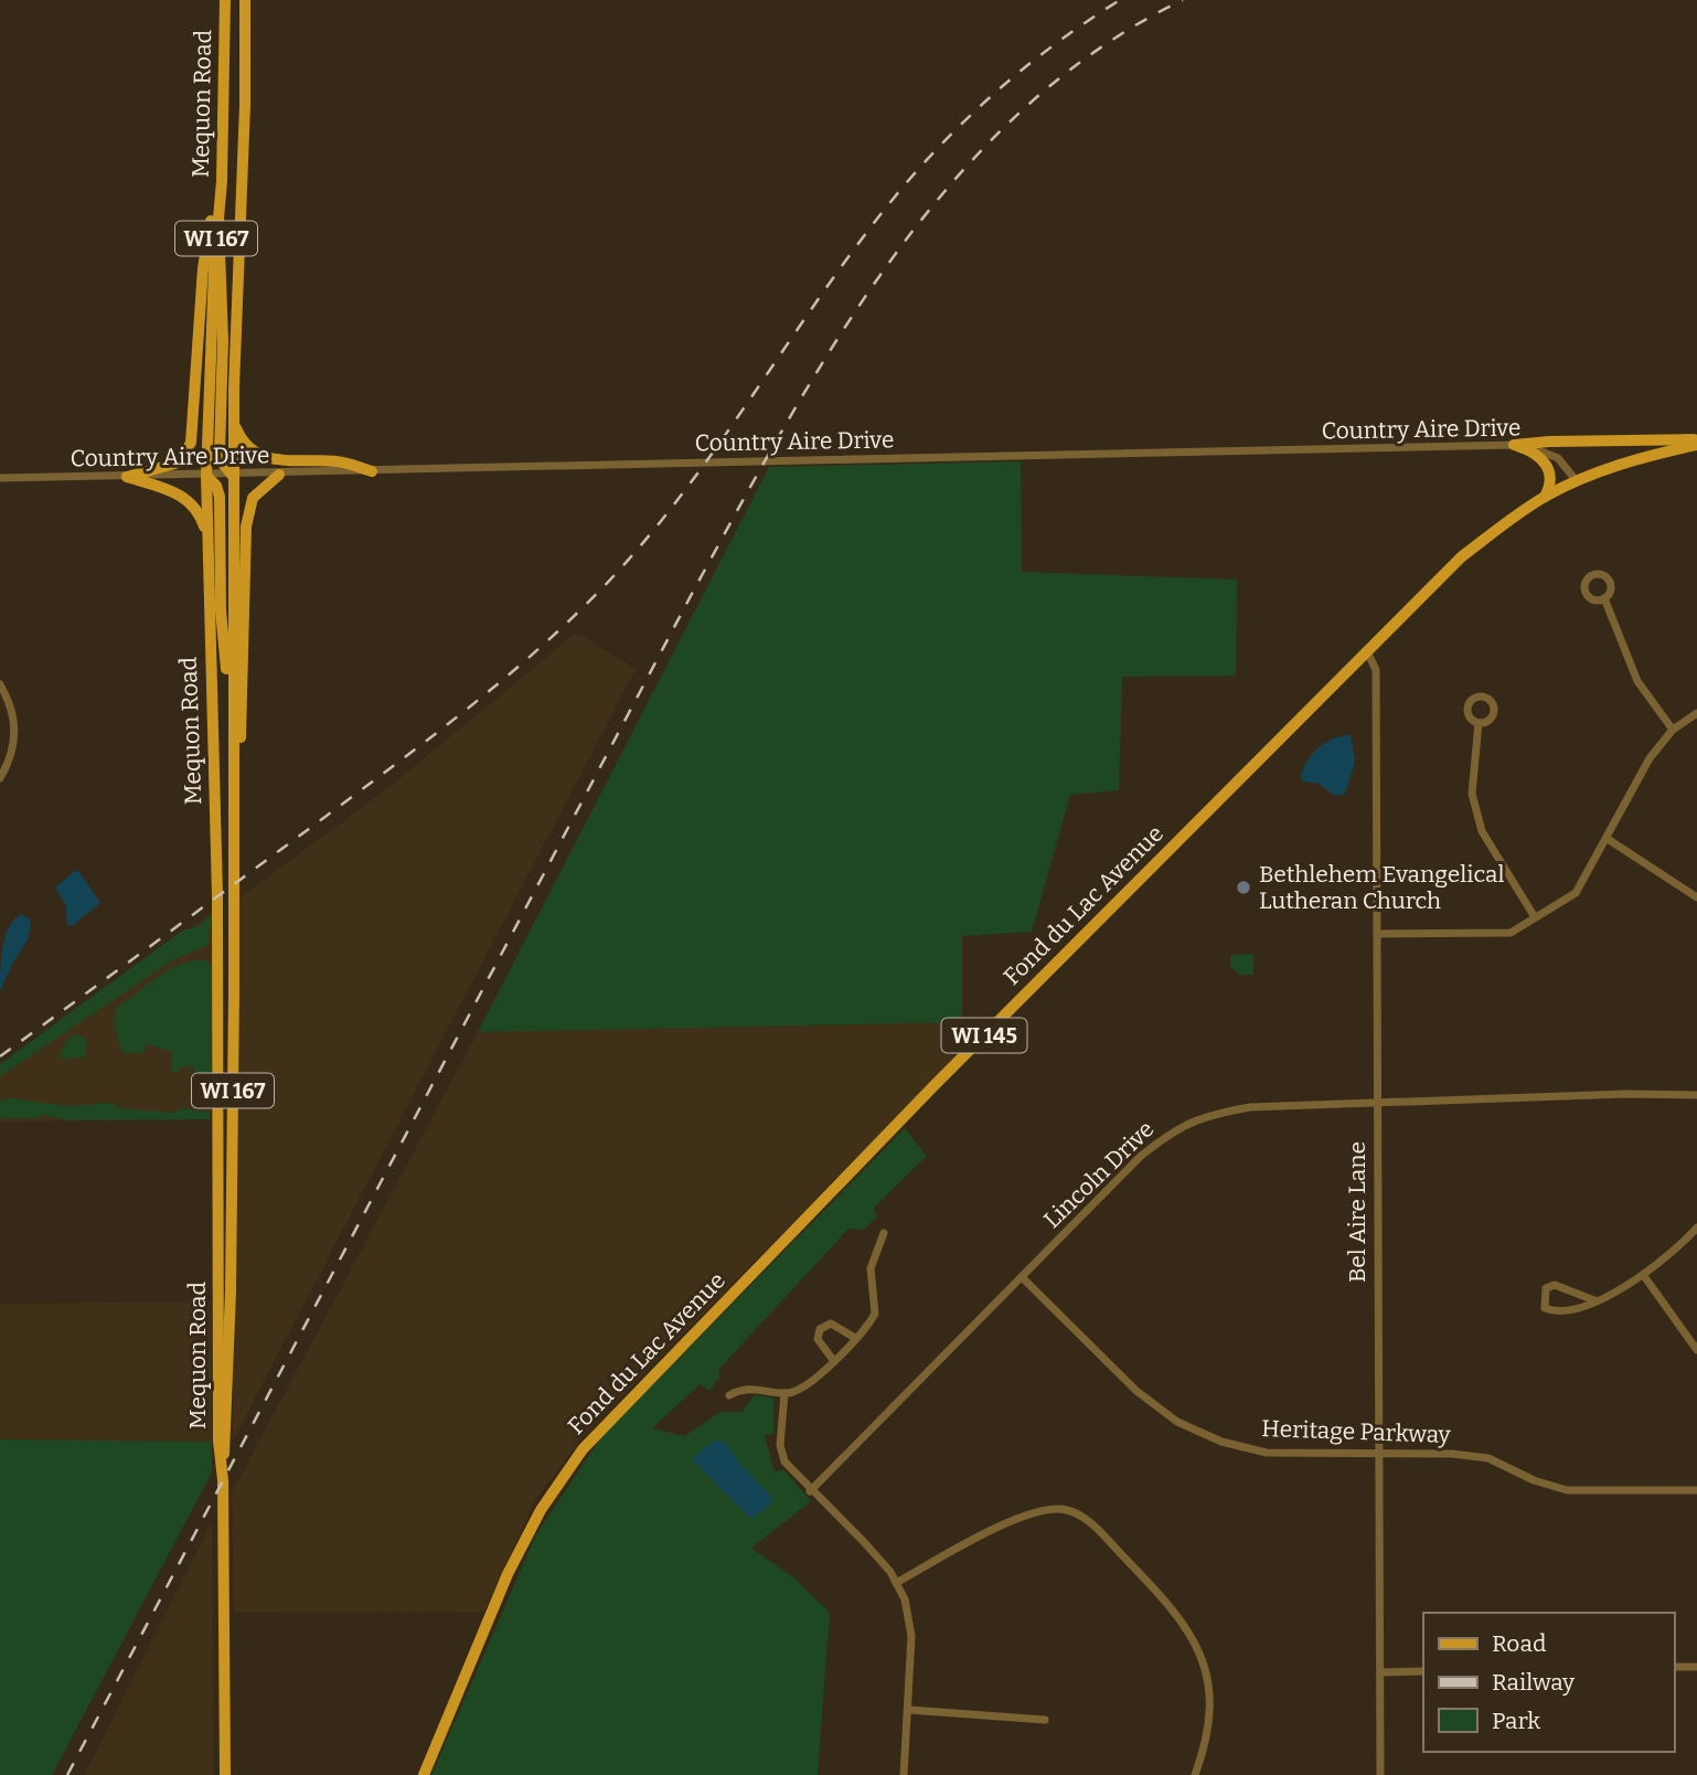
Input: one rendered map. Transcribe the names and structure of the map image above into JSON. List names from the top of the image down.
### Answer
{
  "streets": {
    "main road": [
      "Mequon Road",
      "WI 167",
      "Fond du Lac Avenue",
      "WI 145"
    ],
    "street": [
      "Country Aire Drive",
      "Lincoln Drive",
      "Bel Aire Lane",
      "Heritage Parkway"
    ]
  },
  "crossings": [
    ["Mequon Road", "Country Aire Drive"],
    ["Country Aire Drive", "Fond du Lac Avenue"],
    ["Fond du Lac Avenue", "Bel Aire Lane"],
    ["Lincoln Drive", "Bel Aire Lane"],
    ["Lincoln Drive", "Heritage Parkway"],
    ["Bel Aire Lane", "Heritage Parkway"]
  ],
  "places": ["Bethlehem Evangelical Lutheran Church"],
  "legend": ["Road", "Railway", "Park"]
}
